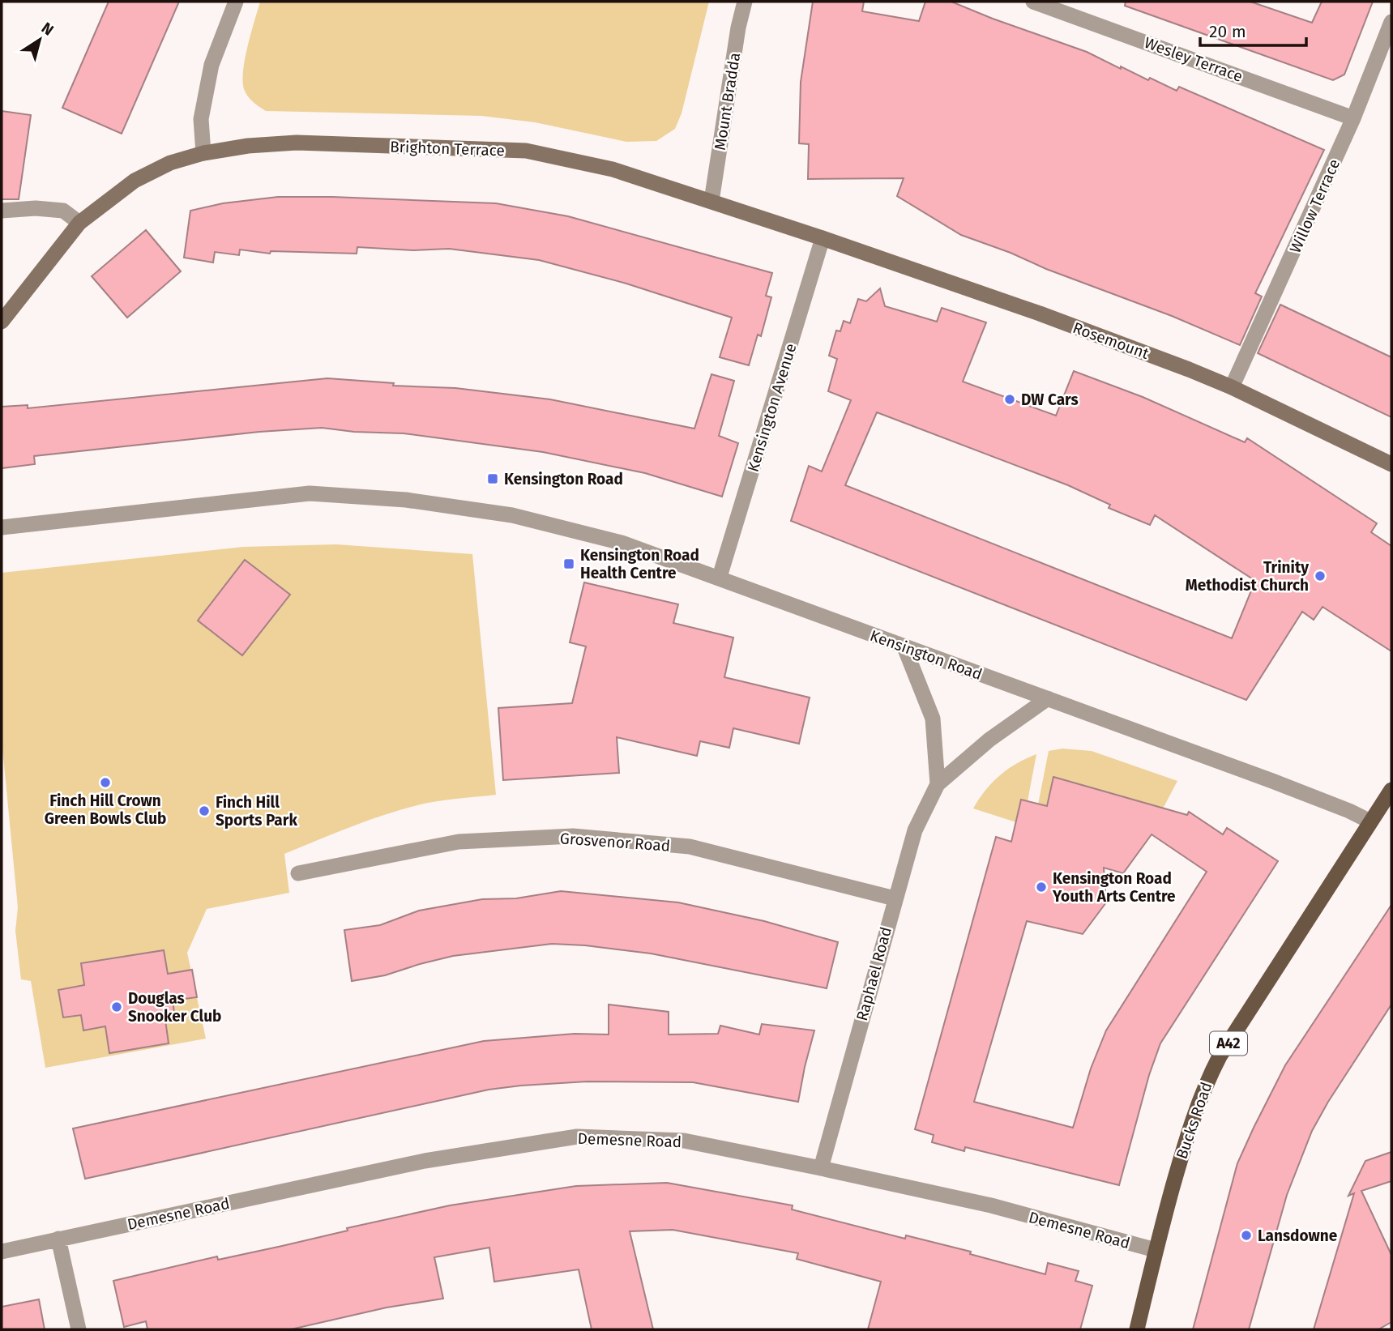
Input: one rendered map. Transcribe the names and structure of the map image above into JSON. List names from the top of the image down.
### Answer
{
  "streets": {
    "main road": [
      "Brighton Terrace",
      "Rosemount",
      "A42",
      "Bucks Road"
    ],
    "street": [
      "Wesley Terrace",
      "Mount Bradda",
      "Willow Terrace",
      "Kensington Avenue",
      "Kensington Road",
      "Grosvenor Road",
      "Raphael Road",
      "Demesne Road"
    ]
  },
  "crossings": [
    ["Wesley Terrace", "Willow Terrace"],
    ["Mount Bradda", "Brighton Terrace"],
    ["Brighton Terrace", "Rosemount"],
    ["Brighton Terrace", "Kensington Avenue"],
    ["Willow Terrace", "Rosemount"],
    ["Rosemount", "Kensington Avenue"],
    ["Kensington Avenue", "Kensington Road"],
    ["Kensington Road", "Raphael Road"],
    ["Kensington Road", "Bucks Road"],
    ["Grosvenor Road", "Raphael Road"],
    ["Raphael Road", "Demesne Road"],
    ["Bucks Road", "Demesne Road"]
  ],
  "places": {
    "other": [
      "DW Cars",
      "Trinity Methodist Church",
      "Finch Hill Crown Green Bowls Club",
      "Finch Hill Sports Park",
      "Kensington Road Youth Arts Centre",
      "Douglas Snooker Club",
      "Lansdowne"
    ],
    "transit": ["Kensington Road", "Kensington Road Health Centre"]
  },
  "scale_bar": "20 m",
  "north": "top right"
}
